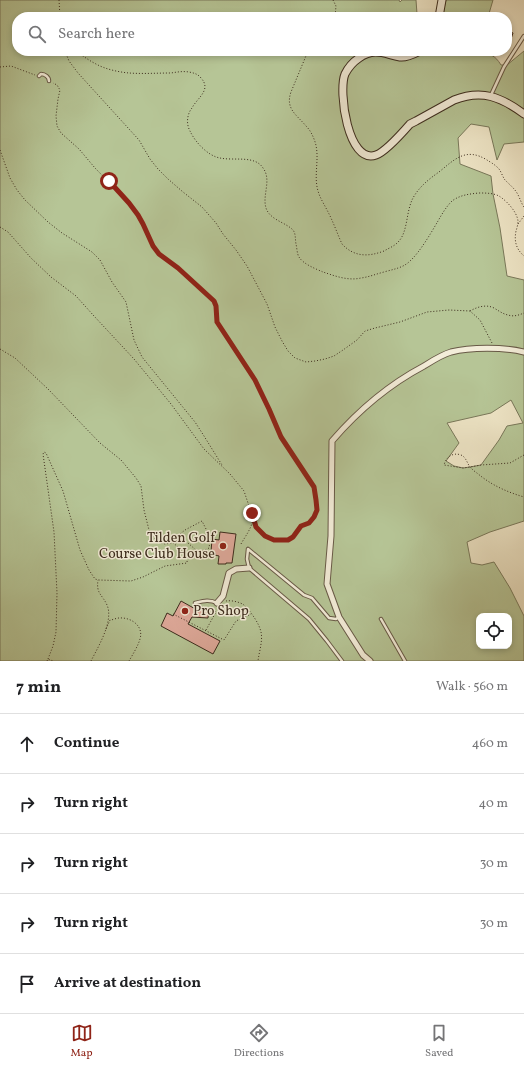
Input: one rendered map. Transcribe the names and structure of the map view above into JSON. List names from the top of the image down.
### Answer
{
  "places": ["Tilden Golf Course Club House", "Pro Shop"],
  "page": {
    "search": "Search here",
    "heading": ["7 min", "Walk · 560 m"],
    "list": [
      ["Continue", "460 m"],
      ["Turn right", "40 m"],
      ["Turn right", "30 m"],
      ["Turn right", "30 m"],
      "Arrive at destination"
    ],
    "nav": ["Map", "Directions", "Saved"]
  }
}
